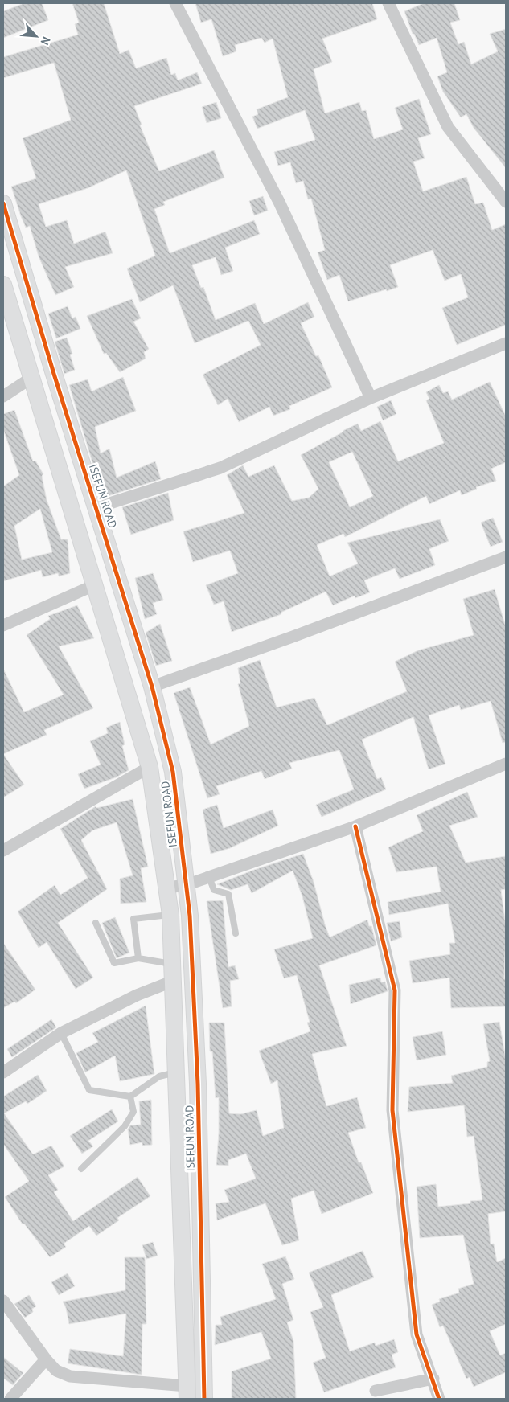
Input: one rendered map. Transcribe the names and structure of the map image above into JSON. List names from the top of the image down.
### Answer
{
  "streets": {
    "street": ["ISEFUN ROAD"]
  },
  "north": "bottom right"
}
